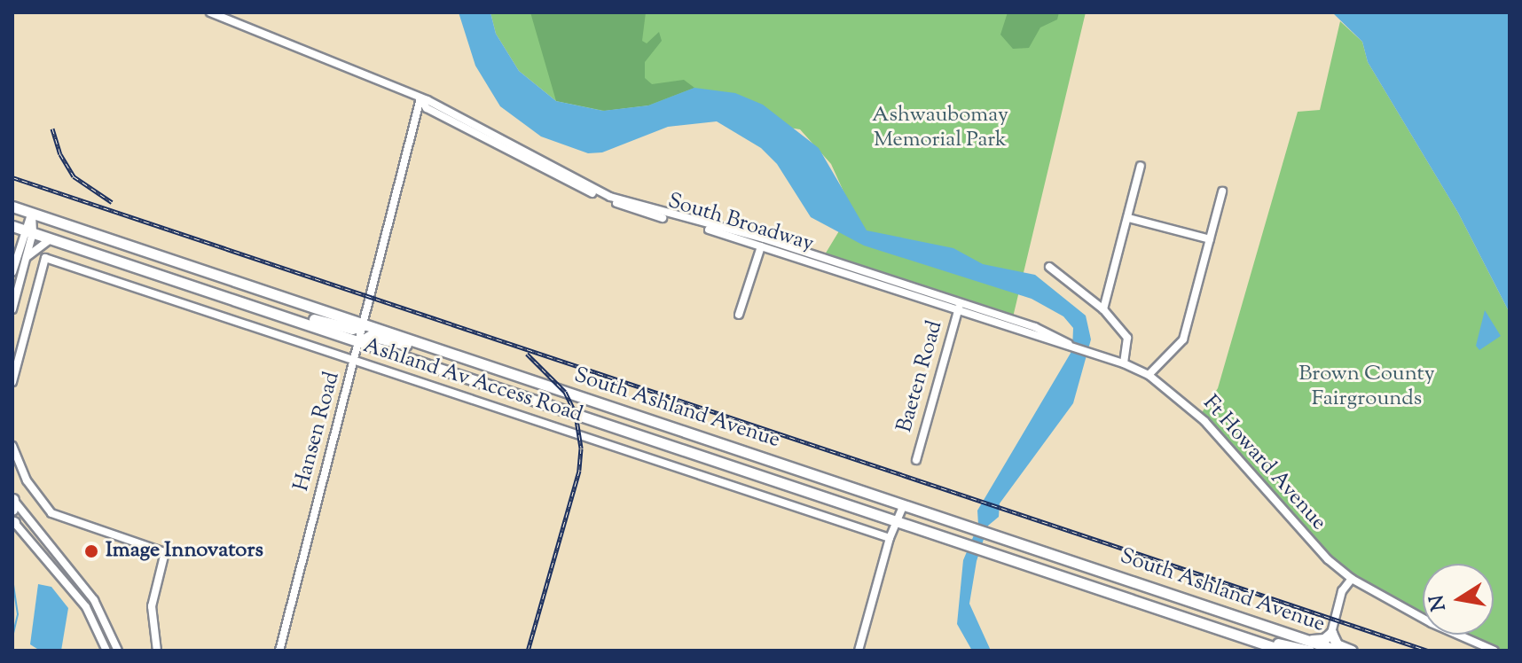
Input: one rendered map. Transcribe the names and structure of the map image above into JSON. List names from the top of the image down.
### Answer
{
  "streets": {
    "main road": ["South Ashland Avenue"],
    "street": [
      "South Broadway",
      "Baeten Road",
      "Ashland Av Access Road",
      "Hansen Road",
      "Ft Howard Avenue"
    ]
  },
  "crossings": [
    ["South Broadway", "Baeten Road"],
    ["South Broadway", "Hansen Road"],
    ["South Broadway", "Ft Howard Avenue"],
    ["Ashland Av Access Road", "Hansen Road"],
    ["South Ashland Avenue", "Hansen Road"]
  ],
  "parks": ["Ashwaubomay Memorial Park", "Brown County Fairgrounds"],
  "places": ["Image Innovators"],
  "north": "left"
}
